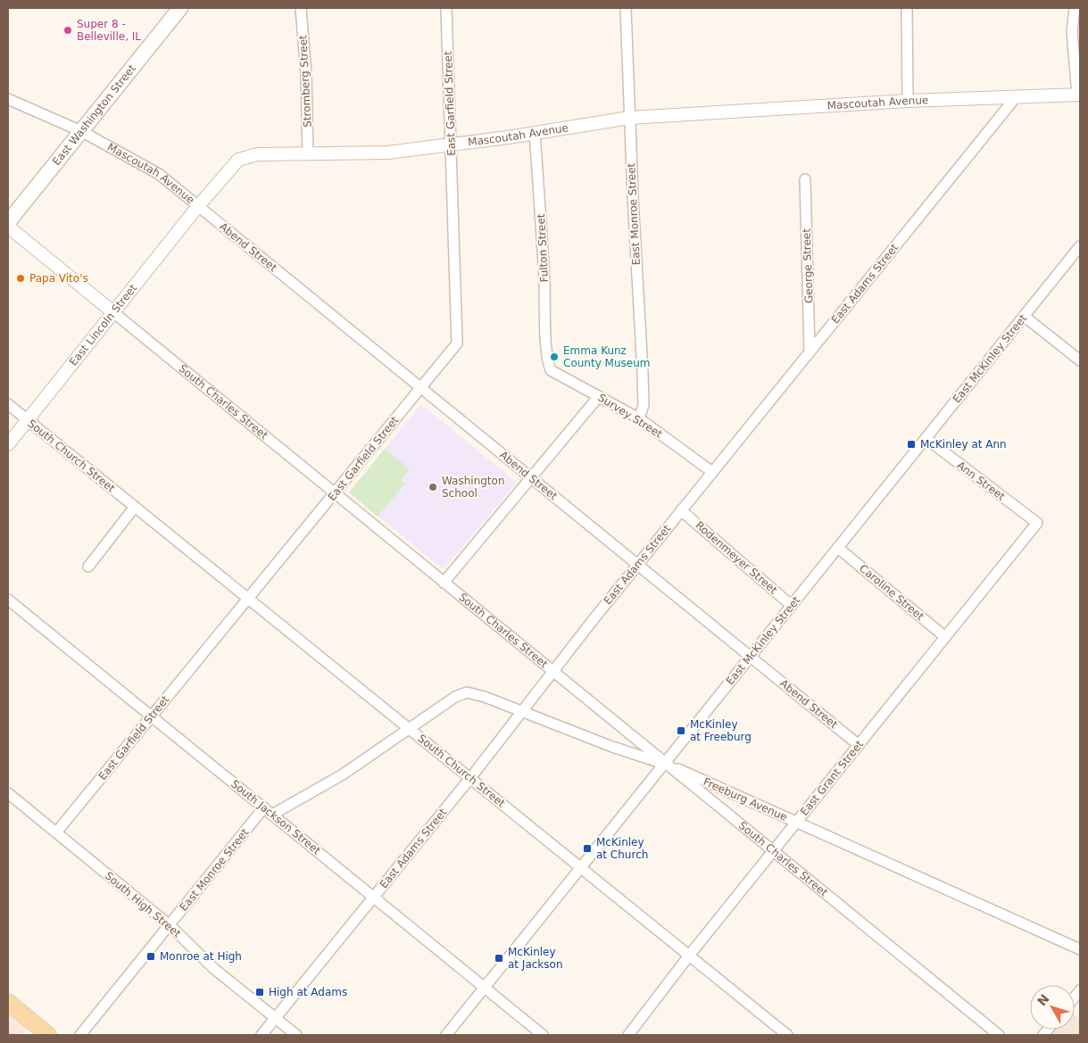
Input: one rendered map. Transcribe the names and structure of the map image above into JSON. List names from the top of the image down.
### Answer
{
  "streets": {
    "main road": ["East Washington Street"],
    "street": [
      "Stromberg Street",
      "Mascoutah Avenue",
      "East Garfield Street",
      "East Monroe Street",
      "Abend Street",
      "Fulton Street",
      "George Street",
      "East Adams Street",
      "East Lincoln Street",
      "East McKinley Street",
      "South Charles Street",
      "Survey Street",
      "South Church Street",
      "Ann Street",
      "Rodenmeyer Street",
      "Caroline Street",
      "East Grant Street",
      "Freeburg Avenue",
      "South Jackson Street",
      "South High Street"
    ]
  },
  "crossings": [
    ["Stromberg Street", "Mascoutah Avenue"],
    ["Mascoutah Avenue", "East Garfield Street"],
    ["Mascoutah Avenue", "East Washington Street"],
    ["Mascoutah Avenue", "East Monroe Street"],
    ["Mascoutah Avenue", "Abend Street"],
    ["Mascoutah Avenue", "Fulton Street"],
    ["Mascoutah Avenue", "East Adams Street"],
    ["Mascoutah Avenue", "East Lincoln Street"],
    ["East Garfield Street", "Abend Street"],
    ["East Garfield Street", "South Charles Street"],
    ["East Garfield Street", "South Church Street"],
    ["East Garfield Street", "South Jackson Street"],
    ["East Garfield Street", "South High Street"],
    ["East Monroe Street", "Survey Street"],
    ["East Monroe Street", "South Jackson Street"],
    ["East Monroe Street", "South High Street"],
    ["Abend Street", "East Adams Street"],
    ["Abend Street", "East Lincoln Street"],
    ["Abend Street", "East McKinley Street"],
    ["Abend Street", "East Grant Street"],
    ["Fulton Street", "Survey Street"],
    ["George Street", "East Adams Street"],
    ["East Adams Street", "South Charles Street"],
    ["East Adams Street", "Survey Street"],
    ["East Adams Street", "South Church Street"],
    ["East Adams Street", "Rodenmeyer Street"],
    ["East Adams Street", "Freeburg Avenue"],
    ["East Adams Street", "South Jackson Street"],
    ["East Adams Street", "South High Street"],
    ["East Lincoln Street", "South Charles Street"],
    ["East Lincoln Street", "South Church Street"],
    ["East McKinley Street", "South Charles Street"],
    ["East McKinley Street", "South Church Street"],
    ["East McKinley Street", "Ann Street"],
    ["East McKinley Street", "Rodenmeyer Street"],
    ["East McKinley Street", "Caroline Street"],
    ["East McKinley Street", "Freeburg Avenue"],
    ["East McKinley Street", "South Jackson Street"],
    ["South Charles Street", "East Grant Street"],
    ["South Charles Street", "Freeburg Avenue"],
    ["South Church Street", "East Grant Street"],
    ["South Church Street", "Freeburg Avenue"],
    ["Ann Street", "East Grant Street"],
    ["Caroline Street", "East Grant Street"],
    ["East Grant Street", "Freeburg Avenue"]
  ],
  "places": {
    "other": [
      "Super 8 - Belleville, IL",
      "Papa Vito's",
      "Emma Kunz County Museum",
      "Washington School"
    ],
    "transit": [
      "McKinley at Ann",
      "McKinley at Freeburg",
      "McKinley at Church",
      "Monroe at High",
      "McKinley at Jackson",
      "High at Adams"
    ]
  },
  "north": "top left"
}
